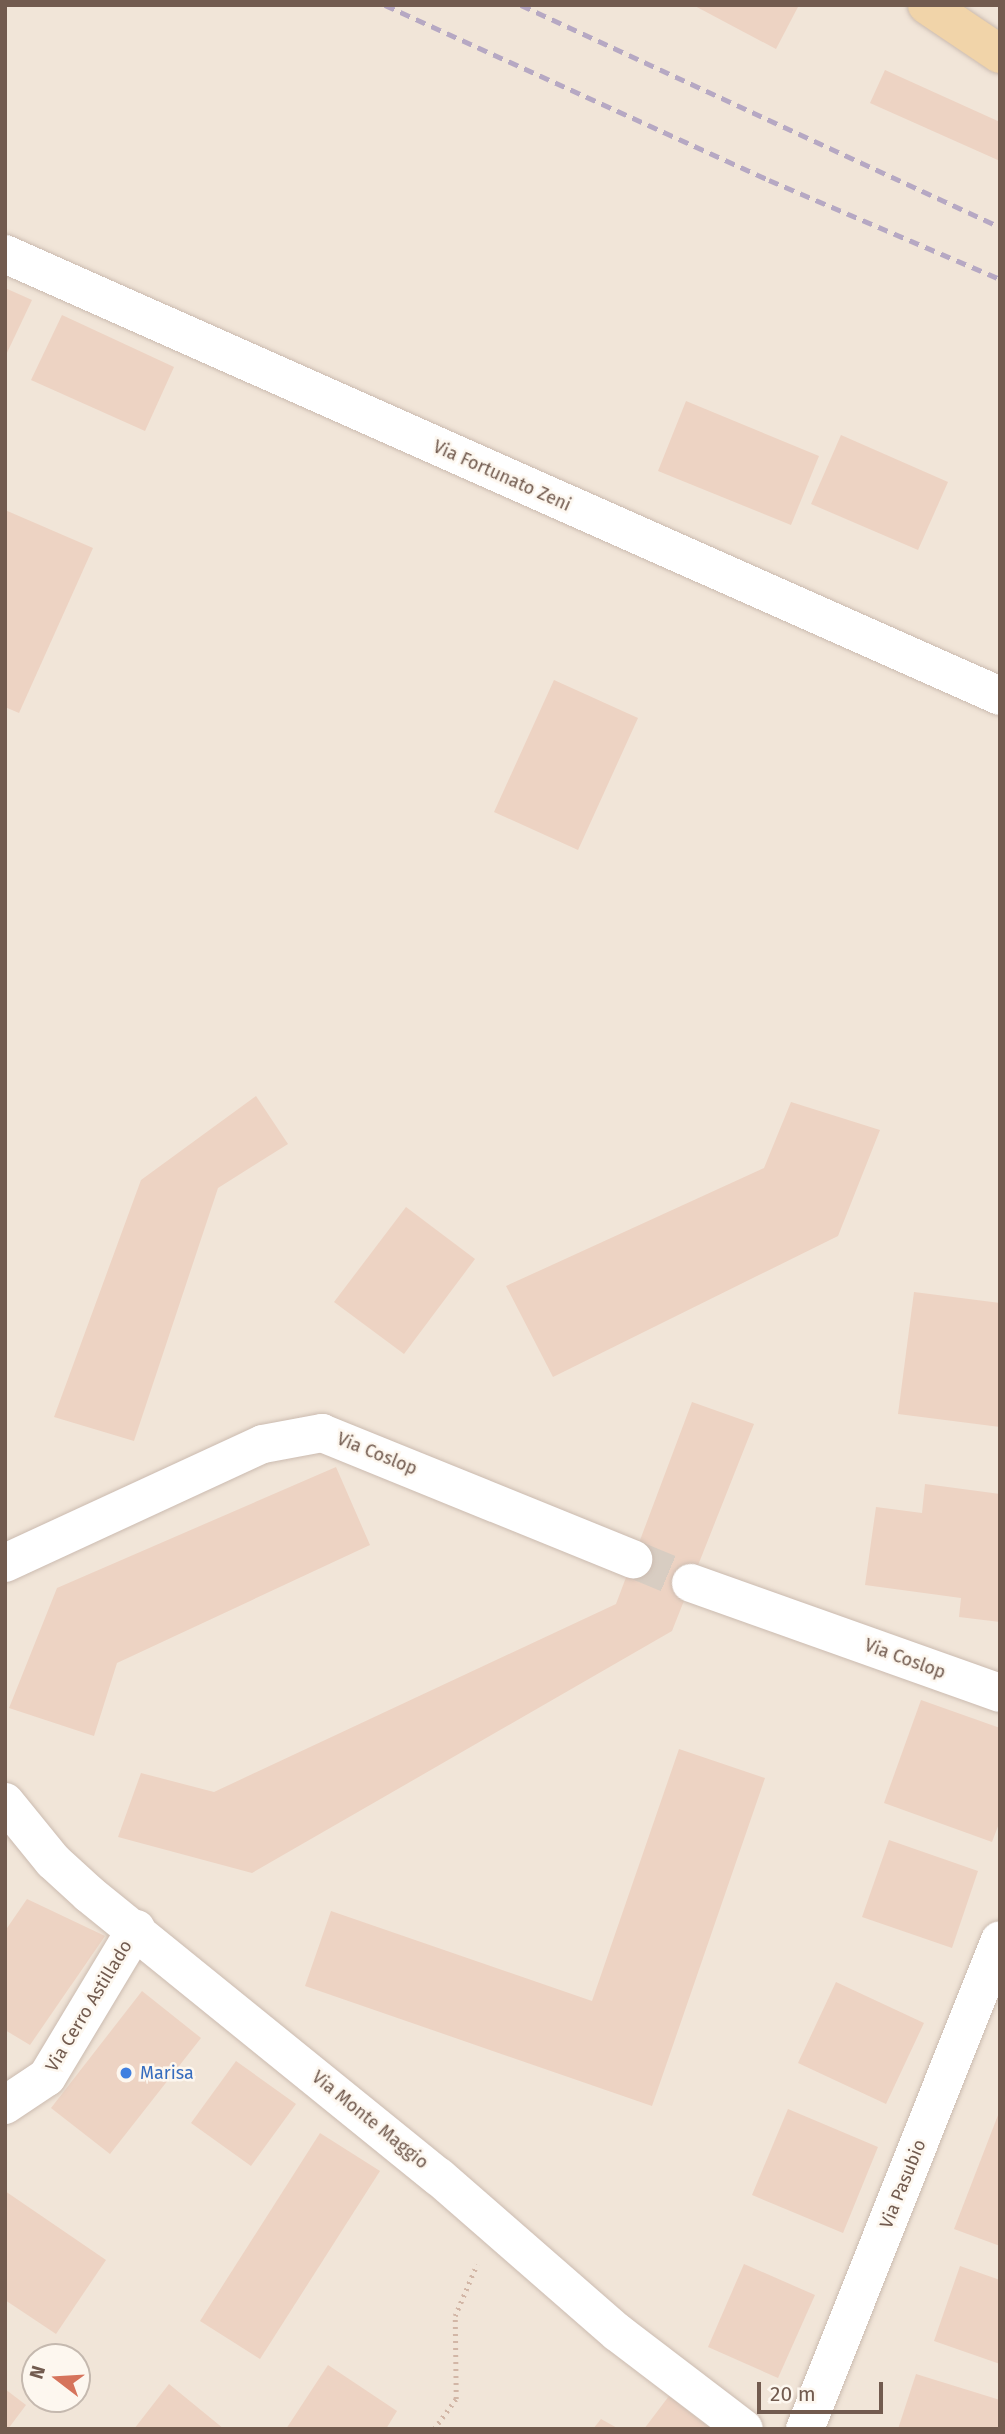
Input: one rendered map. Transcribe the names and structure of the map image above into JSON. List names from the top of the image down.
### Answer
{
  "streets": {
    "street": [
      "Via Fortunato Zeni",
      "Via Coslop",
      "Via Cerro Astillado",
      "Via Monte Maggio",
      "Via Pasubio"
    ]
  },
  "crossings": [
    ["Via Cerro Astillado", "Via Monte Maggio"]
  ],
  "places": ["Marisa"],
  "scale_bar": "20 m",
  "north": "left"
}
